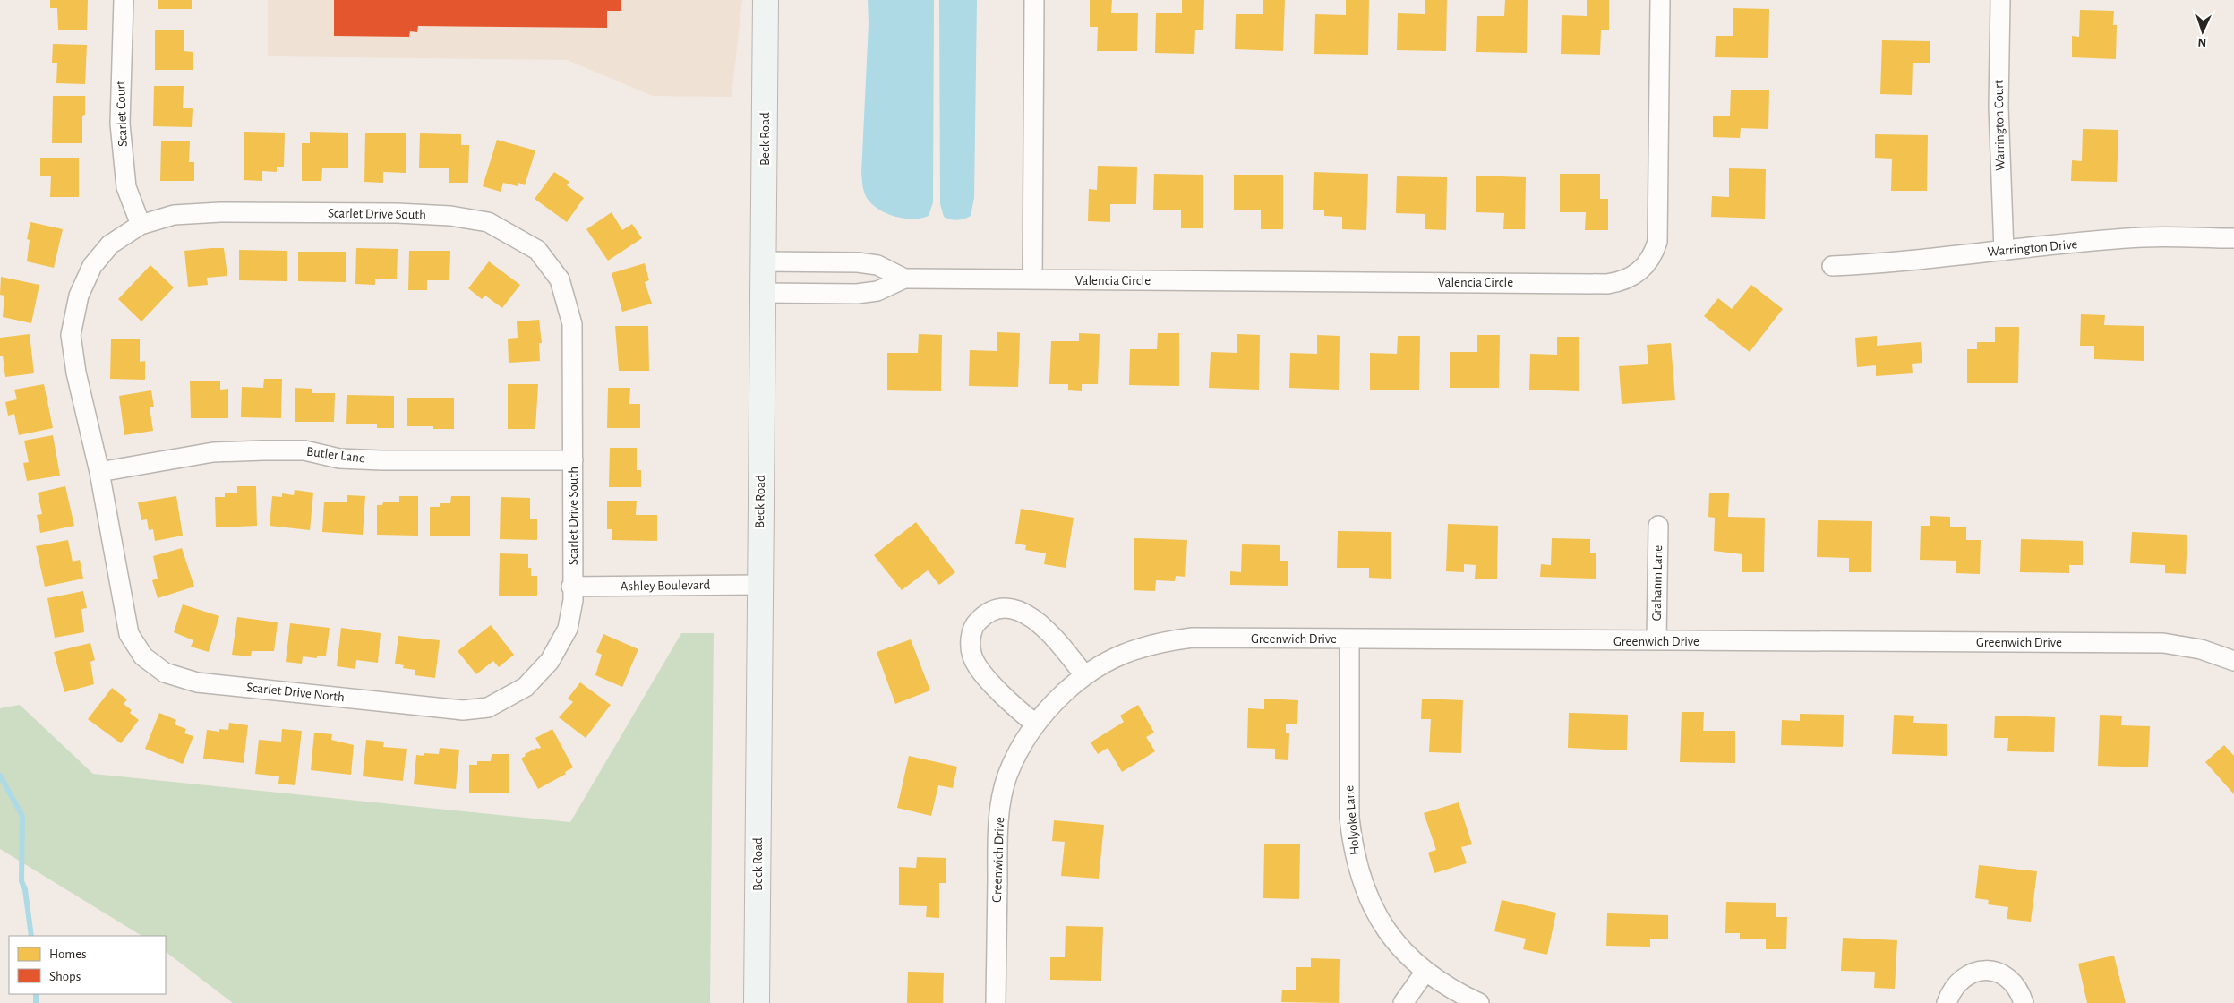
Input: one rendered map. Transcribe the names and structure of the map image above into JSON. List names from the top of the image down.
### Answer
{
  "streets": {
    "main road": ["Beck Road"],
    "street": [
      "Scarlet Court",
      "Warrington Court",
      "Scarlet Drive South",
      "Warrington Drive",
      "Valencia Circle",
      "Butler Lane",
      "Grahanm Lane",
      "Ashley Boulevard",
      "Greenwich Drive",
      "Scarlet Drive North",
      "Holyoke Lane"
    ]
  },
  "crossings": [
    ["Scarlet Court", "Scarlet Drive South"],
    ["Warrington Court", "Warrington Drive"],
    ["Beck Road", "Valencia Circle"],
    ["Beck Road", "Ashley Boulevard"],
    ["Scarlet Drive South", "Butler Lane"],
    ["Scarlet Drive South", "Ashley Boulevard"],
    ["Scarlet Drive South", "Scarlet Drive North"],
    ["Butler Lane", "Scarlet Drive North"],
    ["Grahanm Lane", "Greenwich Drive"],
    ["Ashley Boulevard", "Scarlet Drive North"],
    ["Greenwich Drive", "Holyoke Lane"]
  ],
  "legend": ["Homes", "Shops"],
  "north": "bottom"
}
